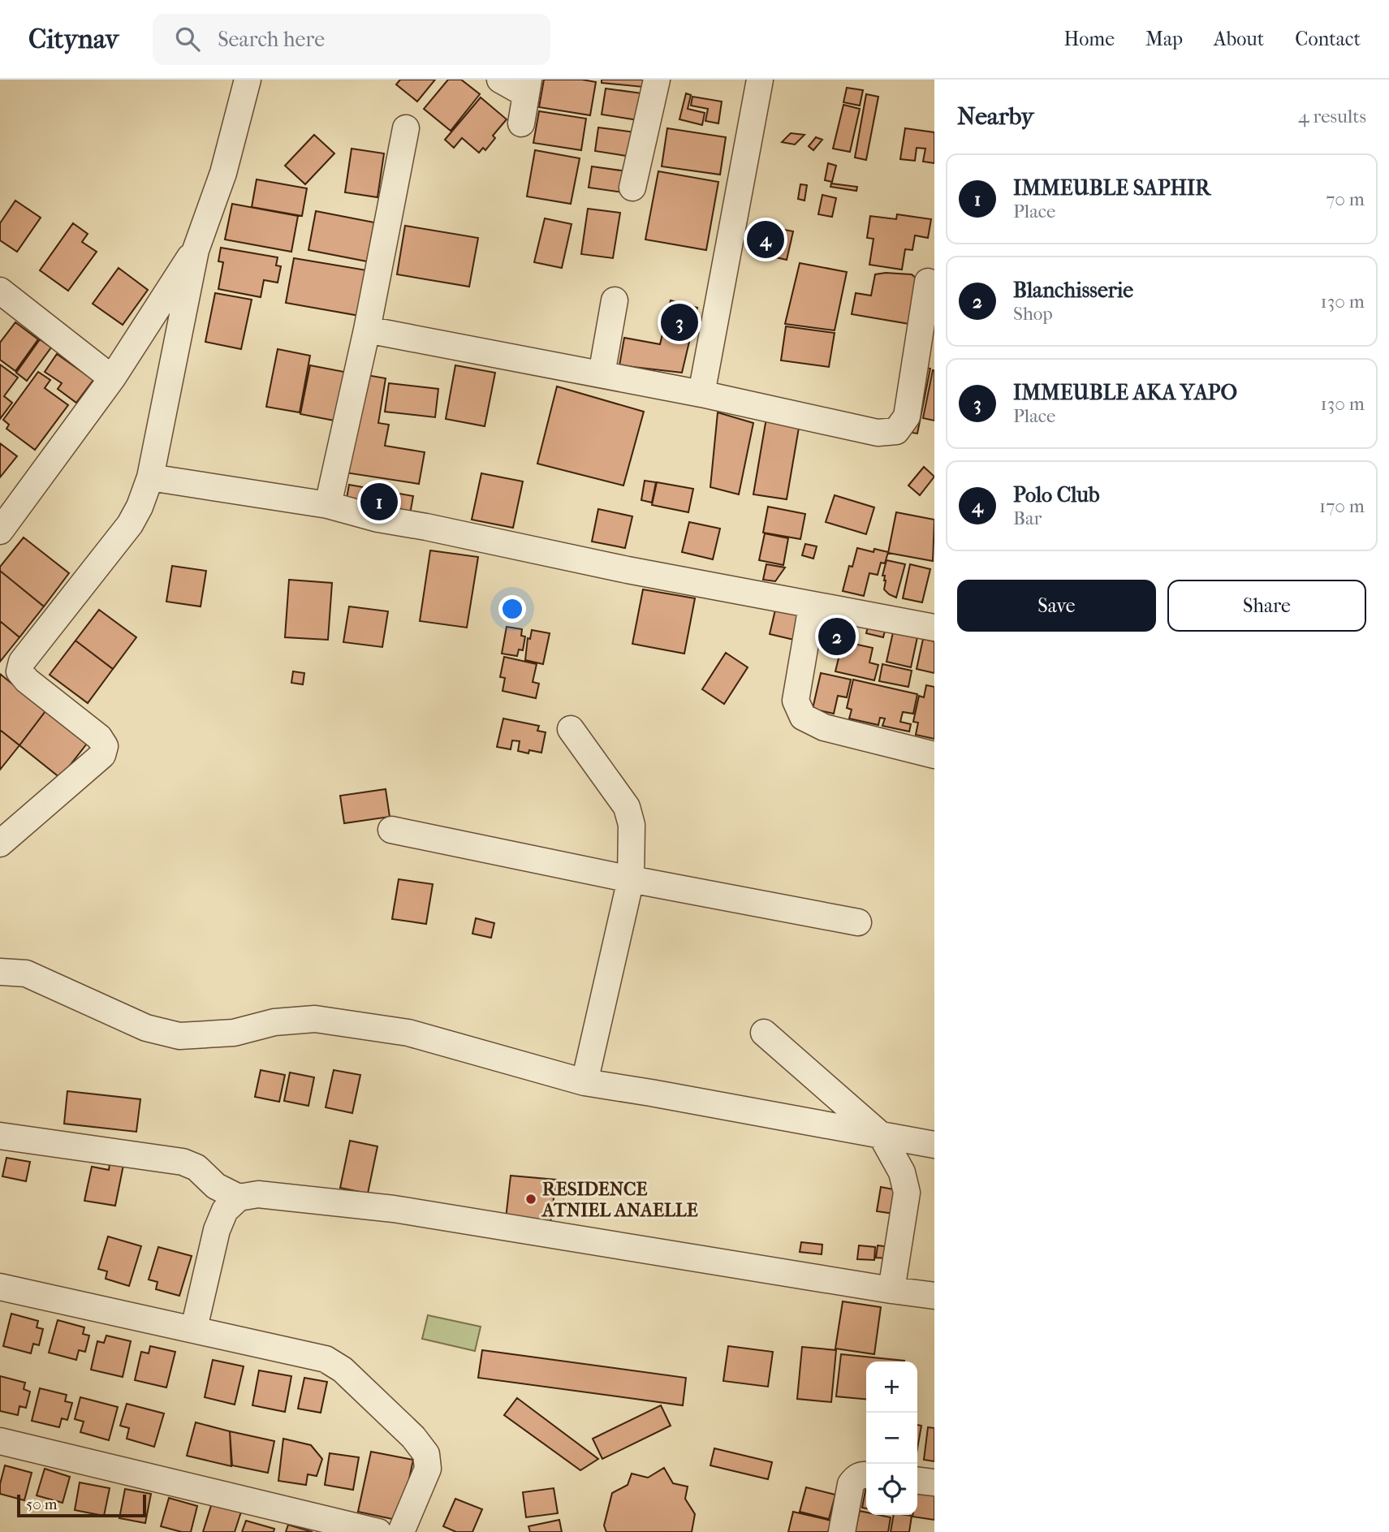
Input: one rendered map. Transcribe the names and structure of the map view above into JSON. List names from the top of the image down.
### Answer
{
  "places": ["RESIDENCE ATNIEL ANAELLE"],
  "scale_bar": "50 m",
  "page": {
    "header": "Citynav",
    "search": "Search here",
    "nav": [
      "Home",
      "Map",
      "About",
      "Contact"
    ],
    "heading": ["Nearby", "4 results"],
    "list": [
      {
        "mark": "1",
        "name": "IMMEUBLE SAPHIR",
        "note": "Place",
        "value": "70 m"
      },
      {
        "mark": "2",
        "name": "Blanchisserie",
        "note": "Shop",
        "value": "130 m"
      },
      {
        "mark": "3",
        "name": "IMMEUBLE AKA YAPO",
        "note": "Place",
        "value": "130 m"
      },
      {
        "mark": "4",
        "name": "Polo Club",
        "note": "Bar",
        "value": "170 m"
      }
    ],
    "pins": [
      "4",
      "3",
      "1",
      "2"
    ],
    "buttons": ["Save", "Share"],
    "map_buttons": ["+", "−"],
    "scale": "50 m"
  }
}
